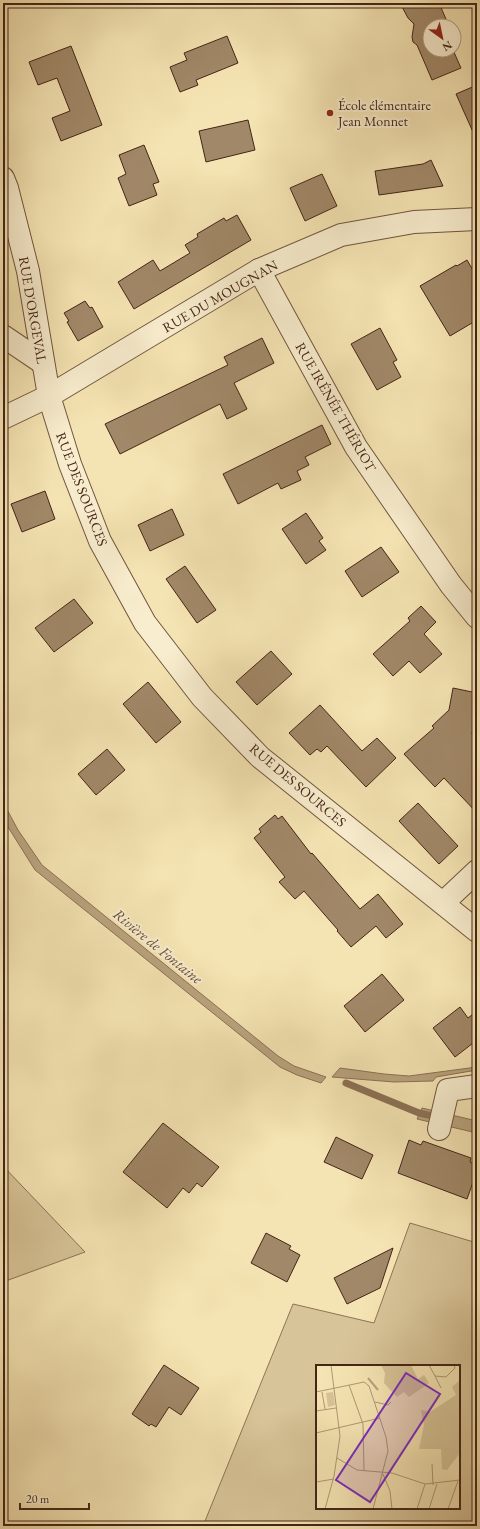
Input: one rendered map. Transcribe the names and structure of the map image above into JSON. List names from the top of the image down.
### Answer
{
  "streets": {
    "street": [
      "RUE DU MOUGNAN",
      "RUE D'ORGEVAL",
      "RUE IRÉNÉE THÉRIOT",
      "RUE DES SOURCES"
    ]
  },
  "crossings": [
    ["RUE DU MOUGNAN", "RUE D'ORGEVAL"],
    ["RUE DU MOUGNAN", "RUE IRÉNÉE THÉRIOT"],
    ["RUE DU MOUGNAN", "RUE DES SOURCES"],
    ["RUE D'ORGEVAL", "RUE DES SOURCES"]
  ],
  "water": ["Rivière de Fontaine"],
  "places": ["École élémentaire Jean Monnet"],
  "scale_bar": "20 m",
  "north": "bottom right"
}
